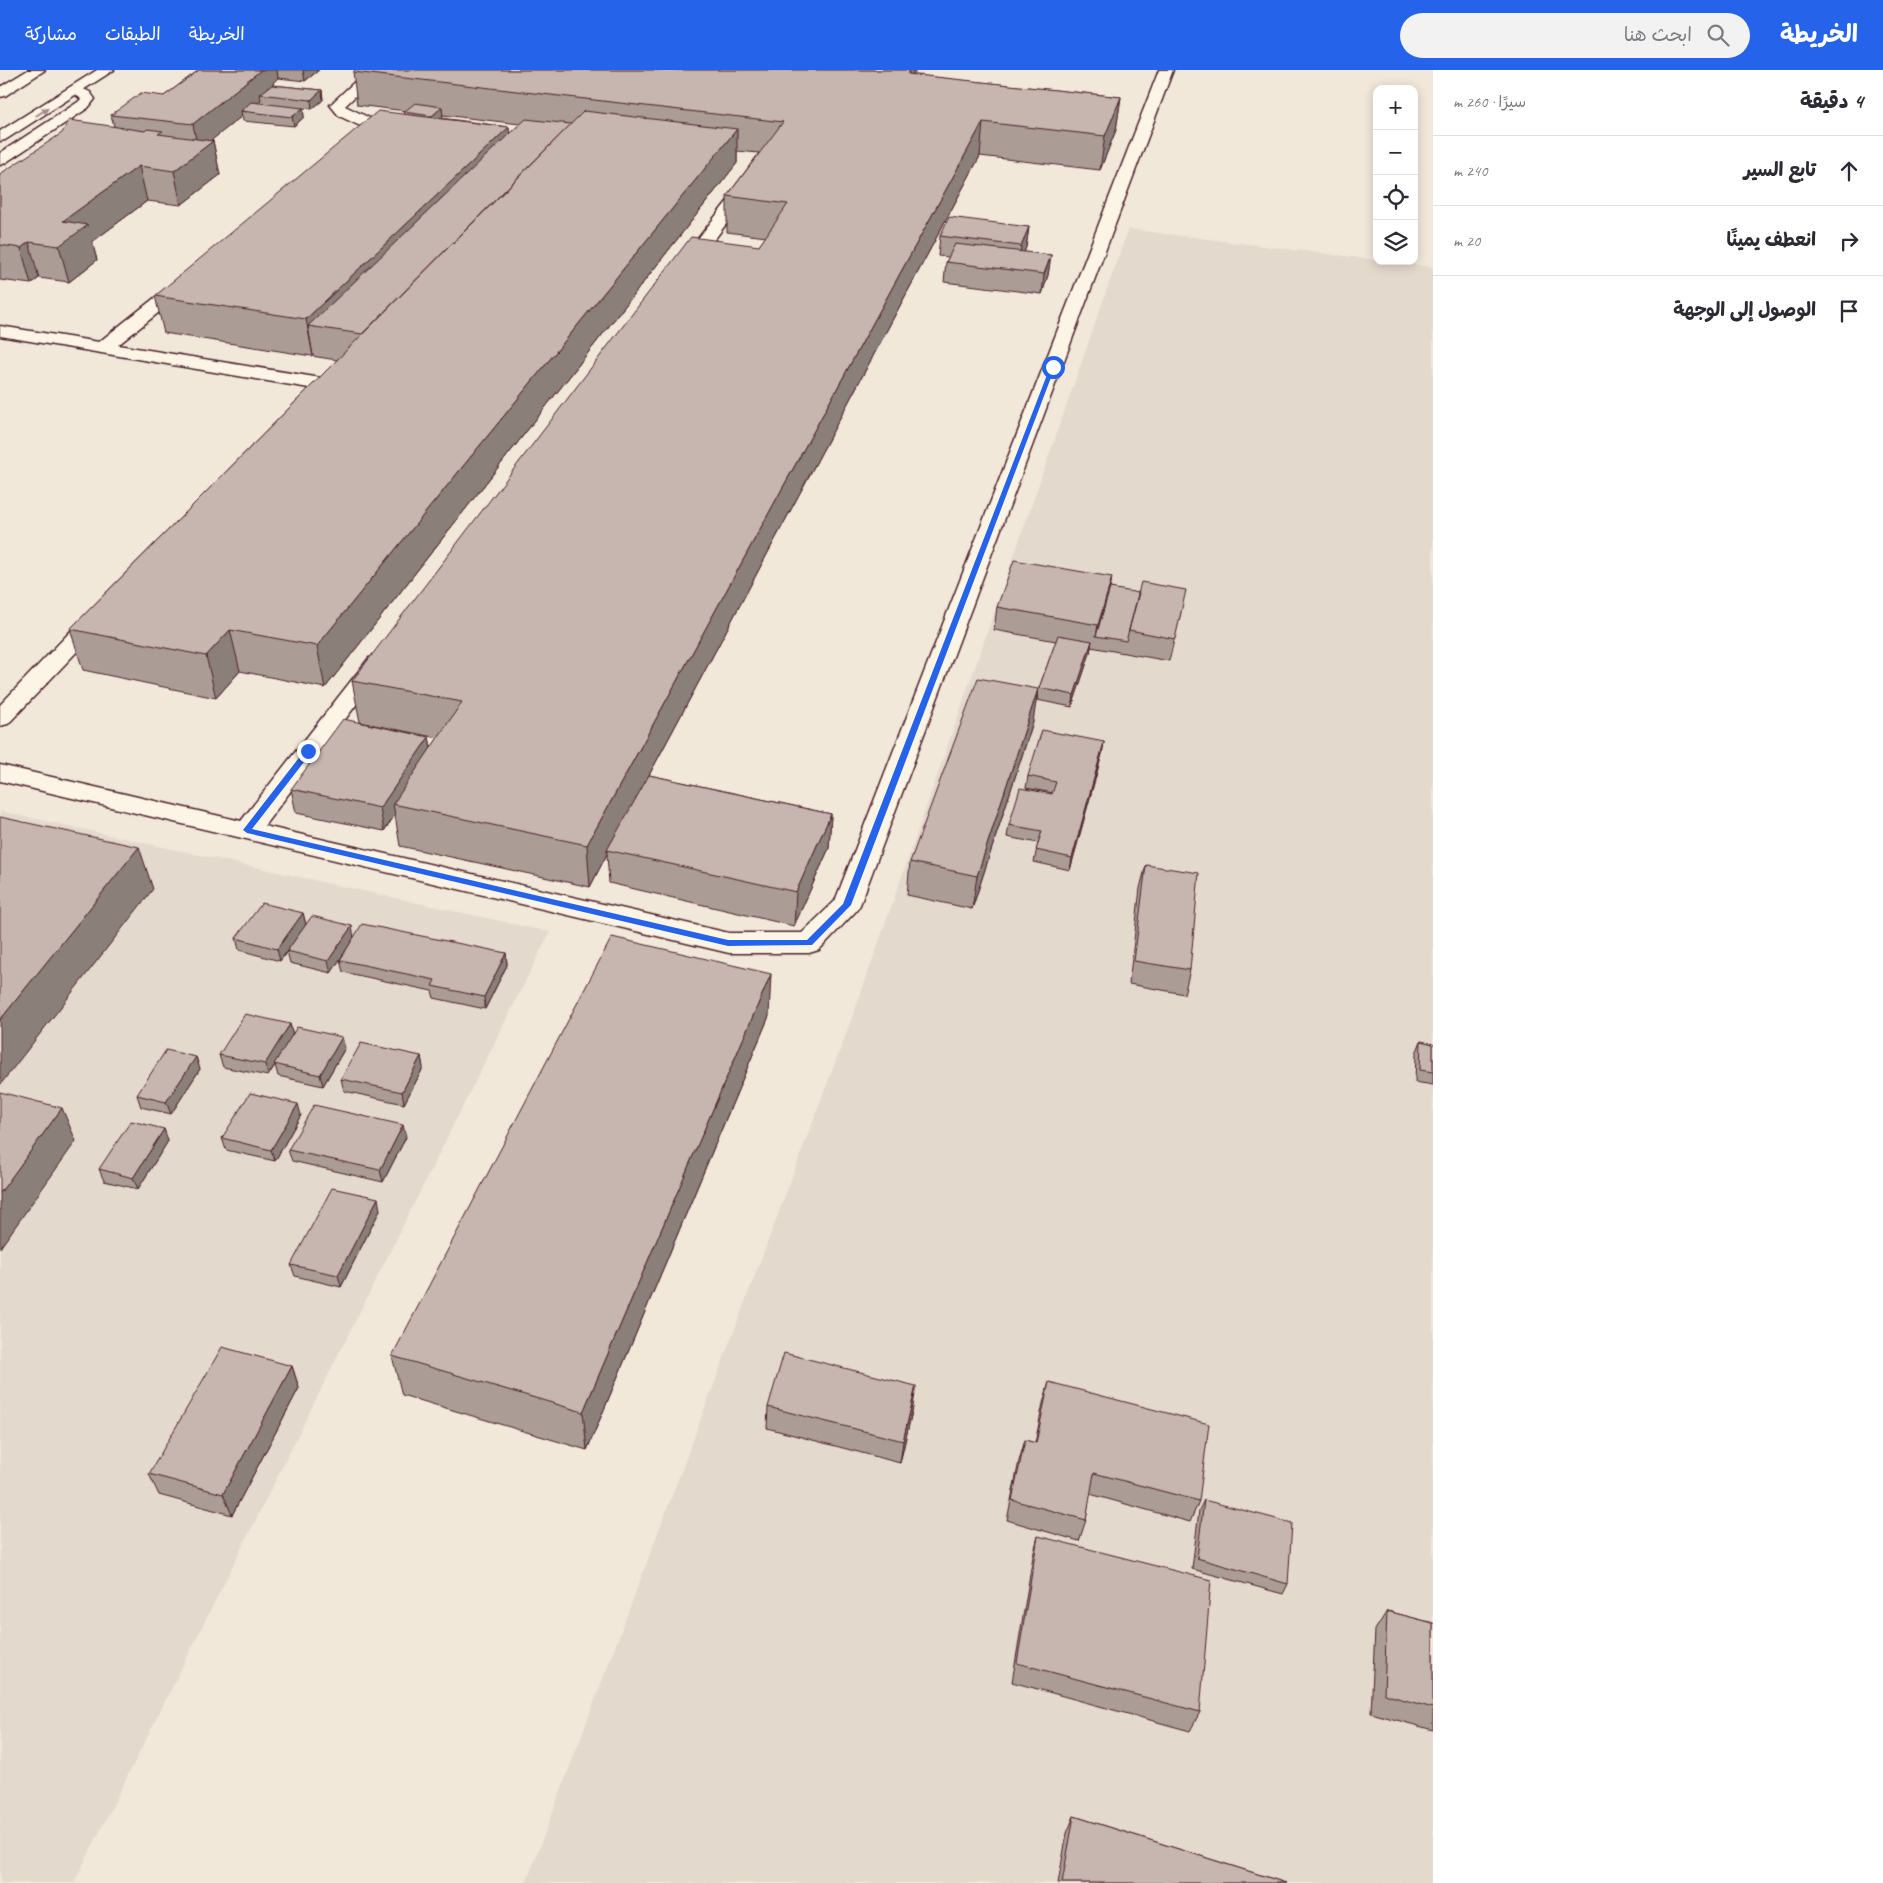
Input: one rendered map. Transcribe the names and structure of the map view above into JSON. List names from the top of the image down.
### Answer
{
  "page": {
    "header": "الخريطة",
    "search": "ابحث هنا",
    "nav": ["الخريطة", "الطبقات", "مشاركة"],
    "heading": ["4 دقيقة", "سيرًا · 260 m"],
    "map_buttons": ["+", "−"],
    "list": [
      ["تابع السير", "240 m"],
      ["انعطف يمينًا", "20 m"],
      "الوصول إلى الوجهة"
    ]
  }
}
